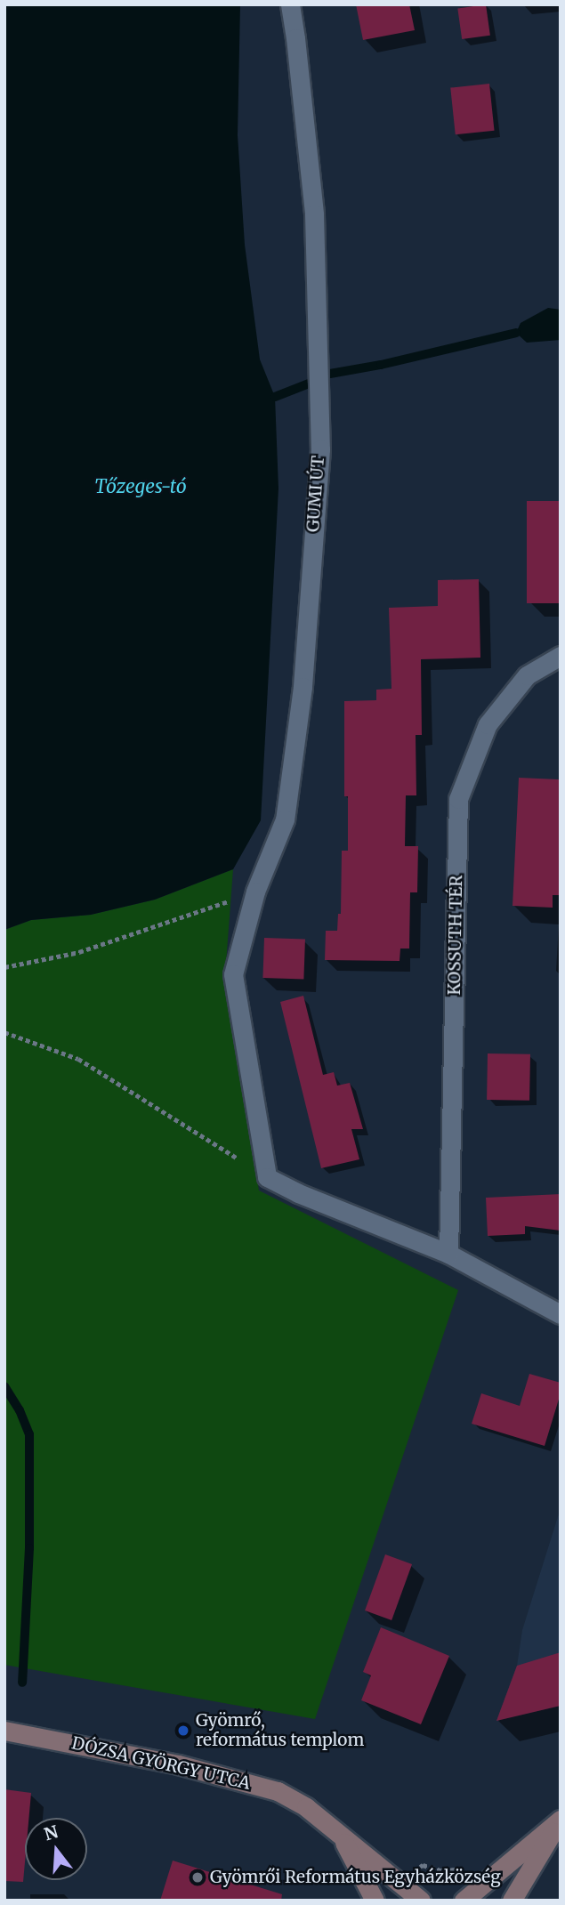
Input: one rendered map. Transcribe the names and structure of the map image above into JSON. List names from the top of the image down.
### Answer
{
  "streets": {
    "main road": ["DÓZSA GYÖRGY UTCA"],
    "street": ["GUMI ÚT", "KOSSUTH TÉR"]
  },
  "water": ["Tőzeges-tó"],
  "places": ["Gyömrő, református templom", "Gyömrői Református Egyházközség"],
  "north": "top"
}
